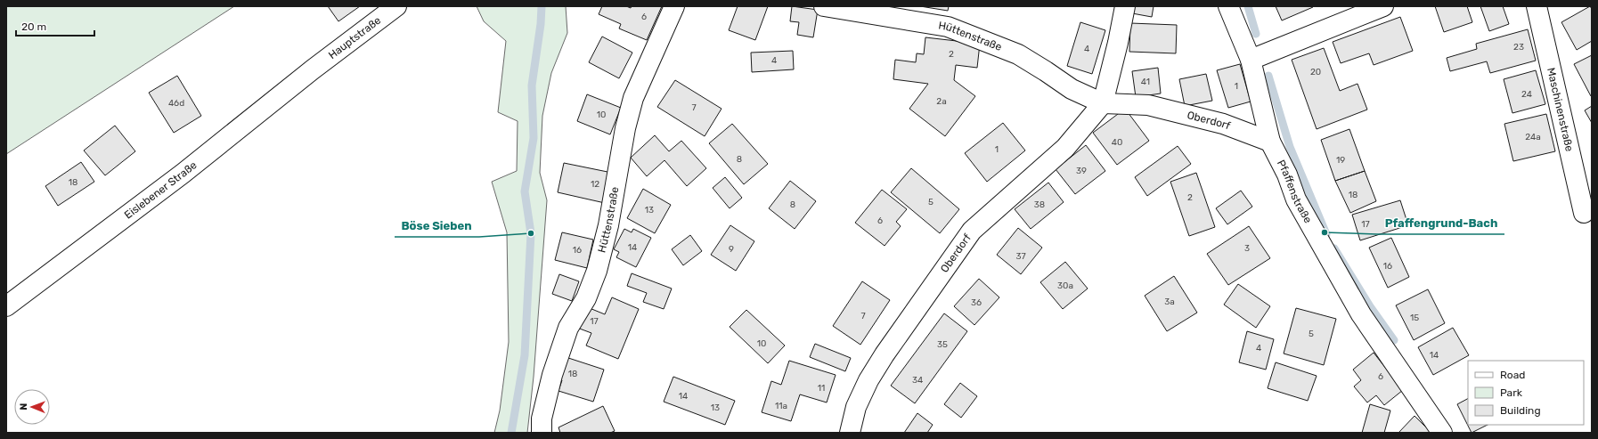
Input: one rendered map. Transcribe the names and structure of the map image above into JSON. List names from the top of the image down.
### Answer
{
  "streets": {
    "street": [
      "Hüttenstraße",
      "Hauptstraße",
      "Maschinenstraße",
      "Oberdorf",
      "Eislebener Straße",
      "Pfaffenstraße"
    ]
  },
  "crossings": [
    ["Hüttenstraße", "Oberdorf"],
    ["Hauptstraße", "Eislebener Straße"],
    ["Oberdorf", "Pfaffenstraße"]
  ],
  "places": ["Pfaffengrund-Bach", "Böse Sieben"],
  "house_numbers": [
    "6",
    "23",
    "4",
    "2",
    "4",
    "20",
    "41",
    "1",
    "24",
    "2a",
    "46d",
    "7",
    "10",
    "24a",
    "40",
    "1",
    "8",
    "19",
    "39",
    "18",
    "12",
    "18",
    "2",
    "5",
    "8",
    "38",
    "13",
    "6",
    "17",
    "14",
    "3",
    "9",
    "16",
    "37",
    "16",
    "30a",
    "3a",
    "36",
    "7",
    "15",
    "17",
    "5",
    "10",
    "35",
    "4",
    "14",
    "18",
    "6",
    "34",
    "11",
    "14",
    "11a",
    "13"
  ],
  "legend": ["Road", "Park", "Building"],
  "scale_bar": "20 m",
  "north": "left"
}
